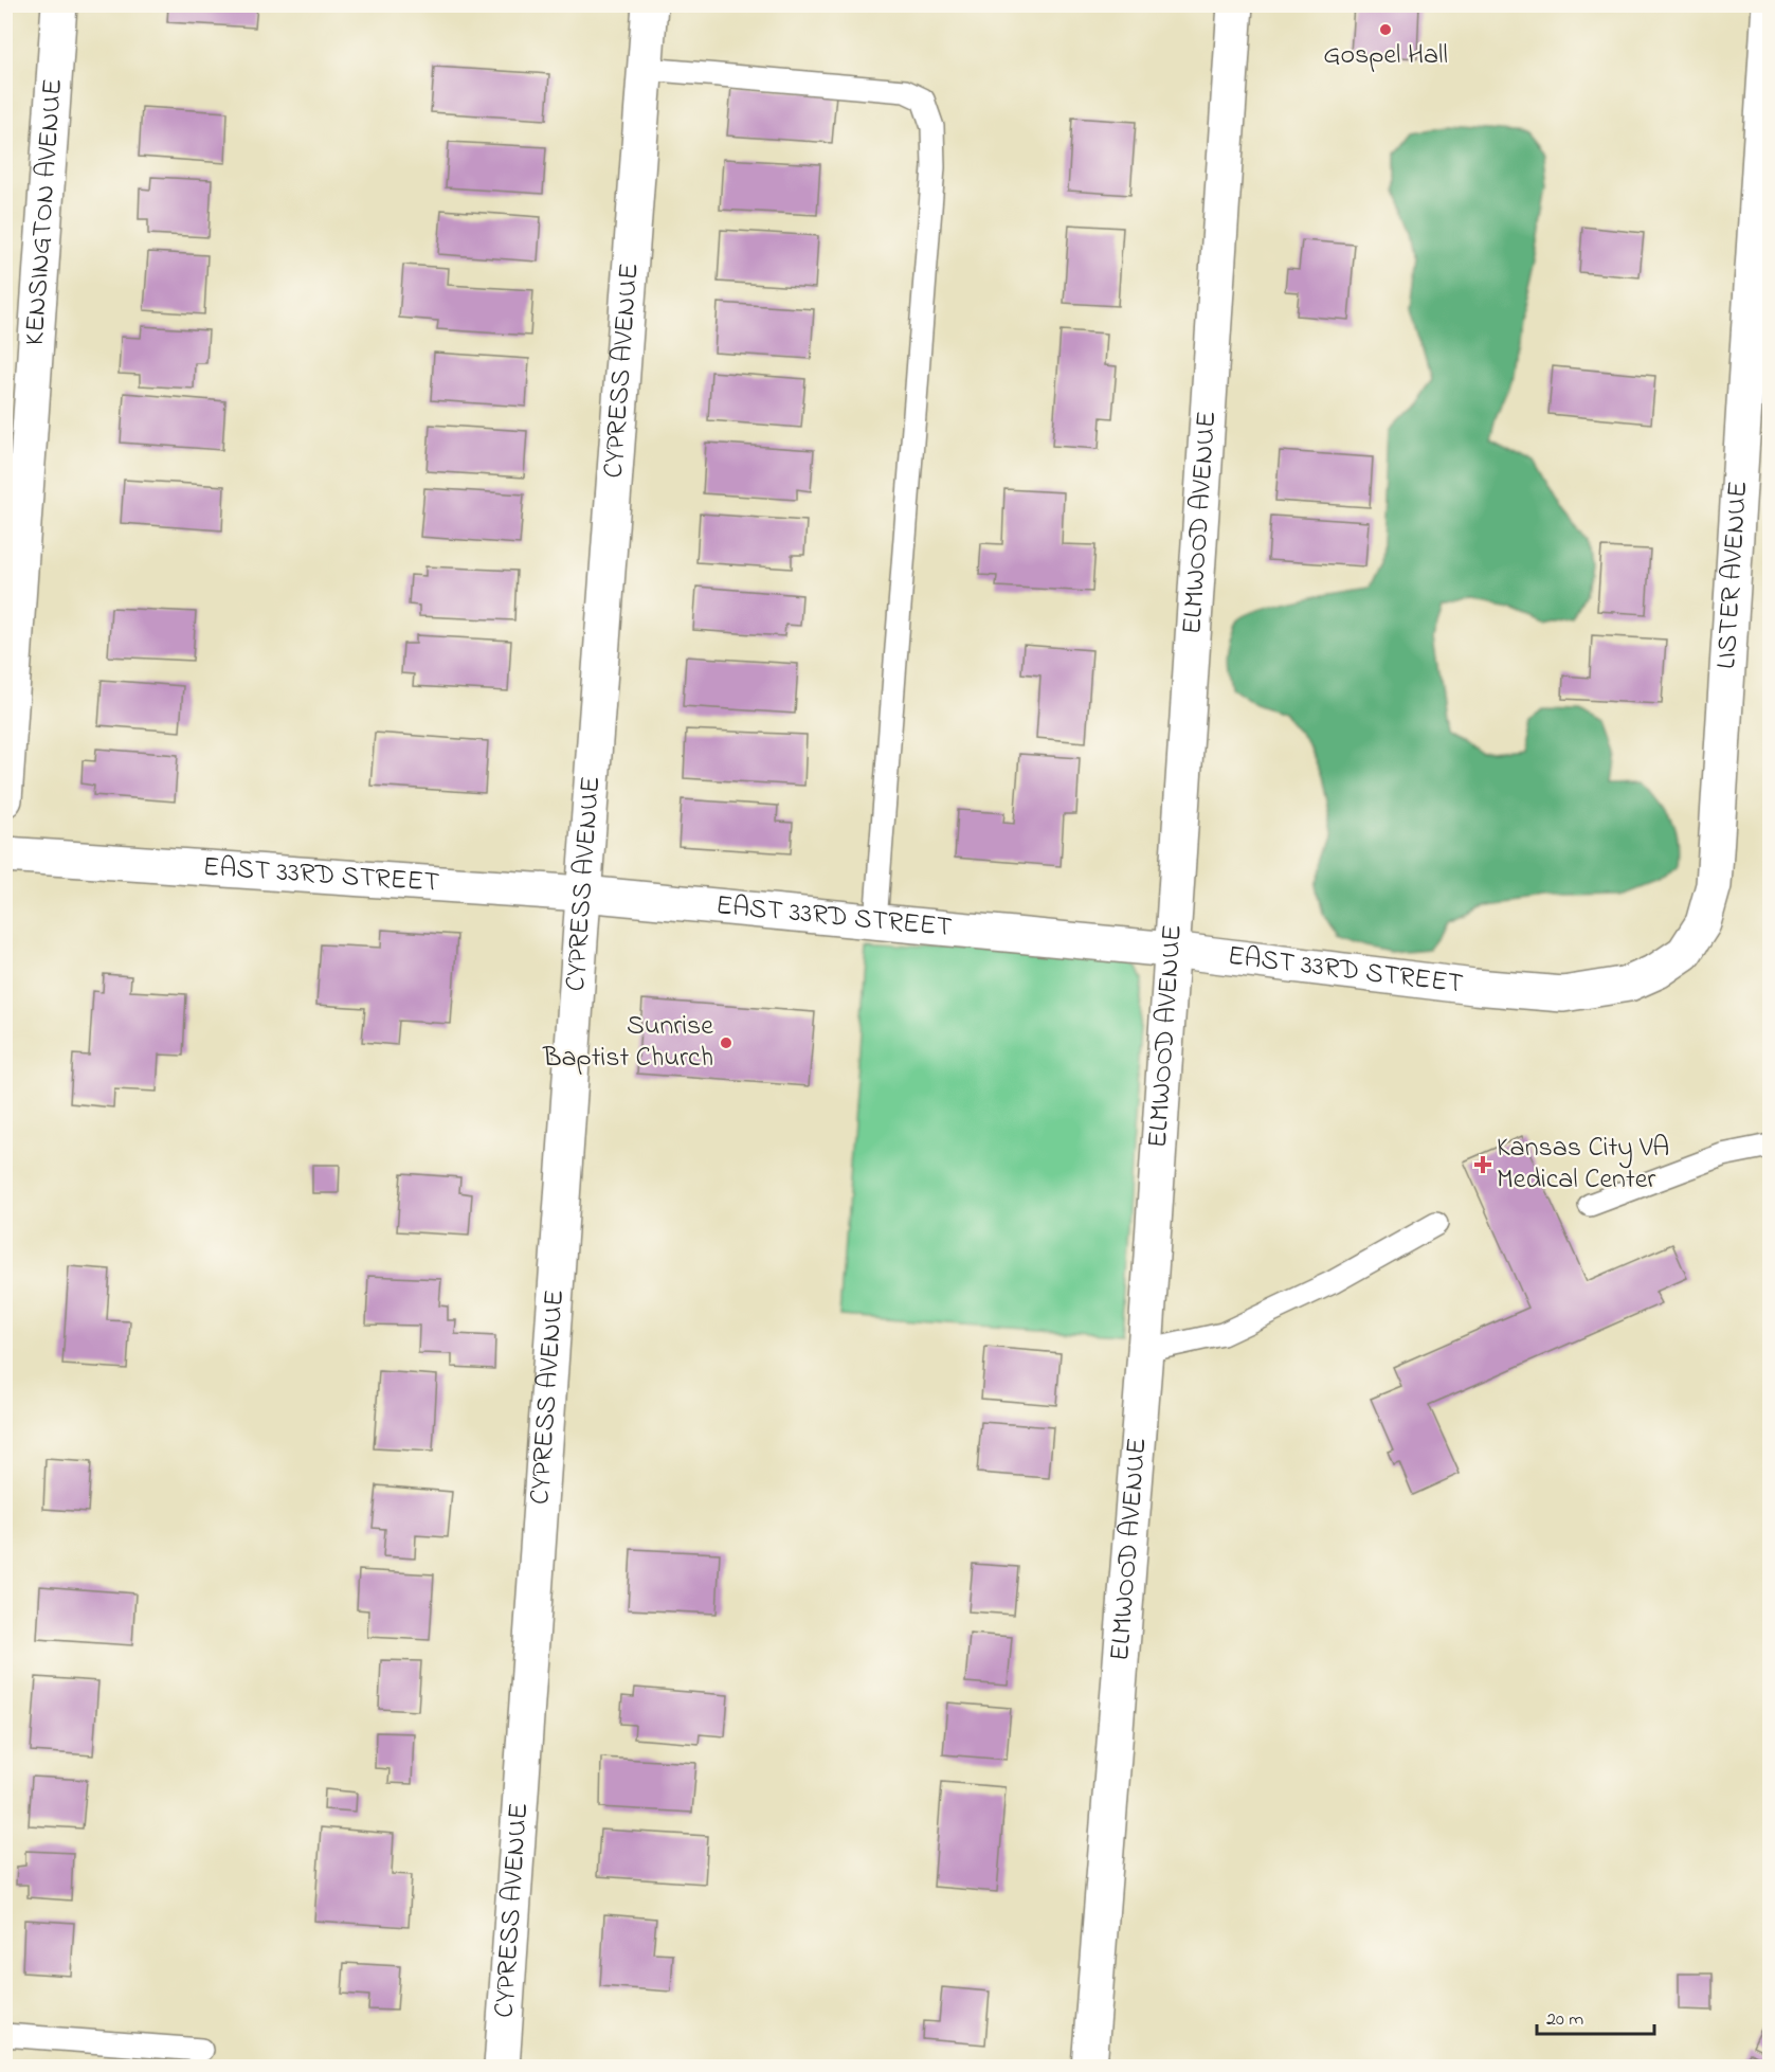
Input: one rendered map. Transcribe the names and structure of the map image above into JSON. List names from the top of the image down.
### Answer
{
  "streets": {
    "street": [
      "KENSINGTON AVENUE",
      "CYPRESS AVENUE",
      "ELMWOOD AVENUE",
      "LISTER AVENUE",
      "EAST 33RD STREET"
    ]
  },
  "crossings": [
    ["CYPRESS AVENUE", "EAST 33RD STREET"],
    ["ELMWOOD AVENUE", "EAST 33RD STREET"],
    ["LISTER AVENUE", "EAST 33RD STREET"]
  ],
  "places": {
    "other": ["Gospel Hall", "Sunrise Baptist Church"],
    "health": ["Kansas City VA Medical Center"]
  },
  "scale_bar": "20 m"
}
